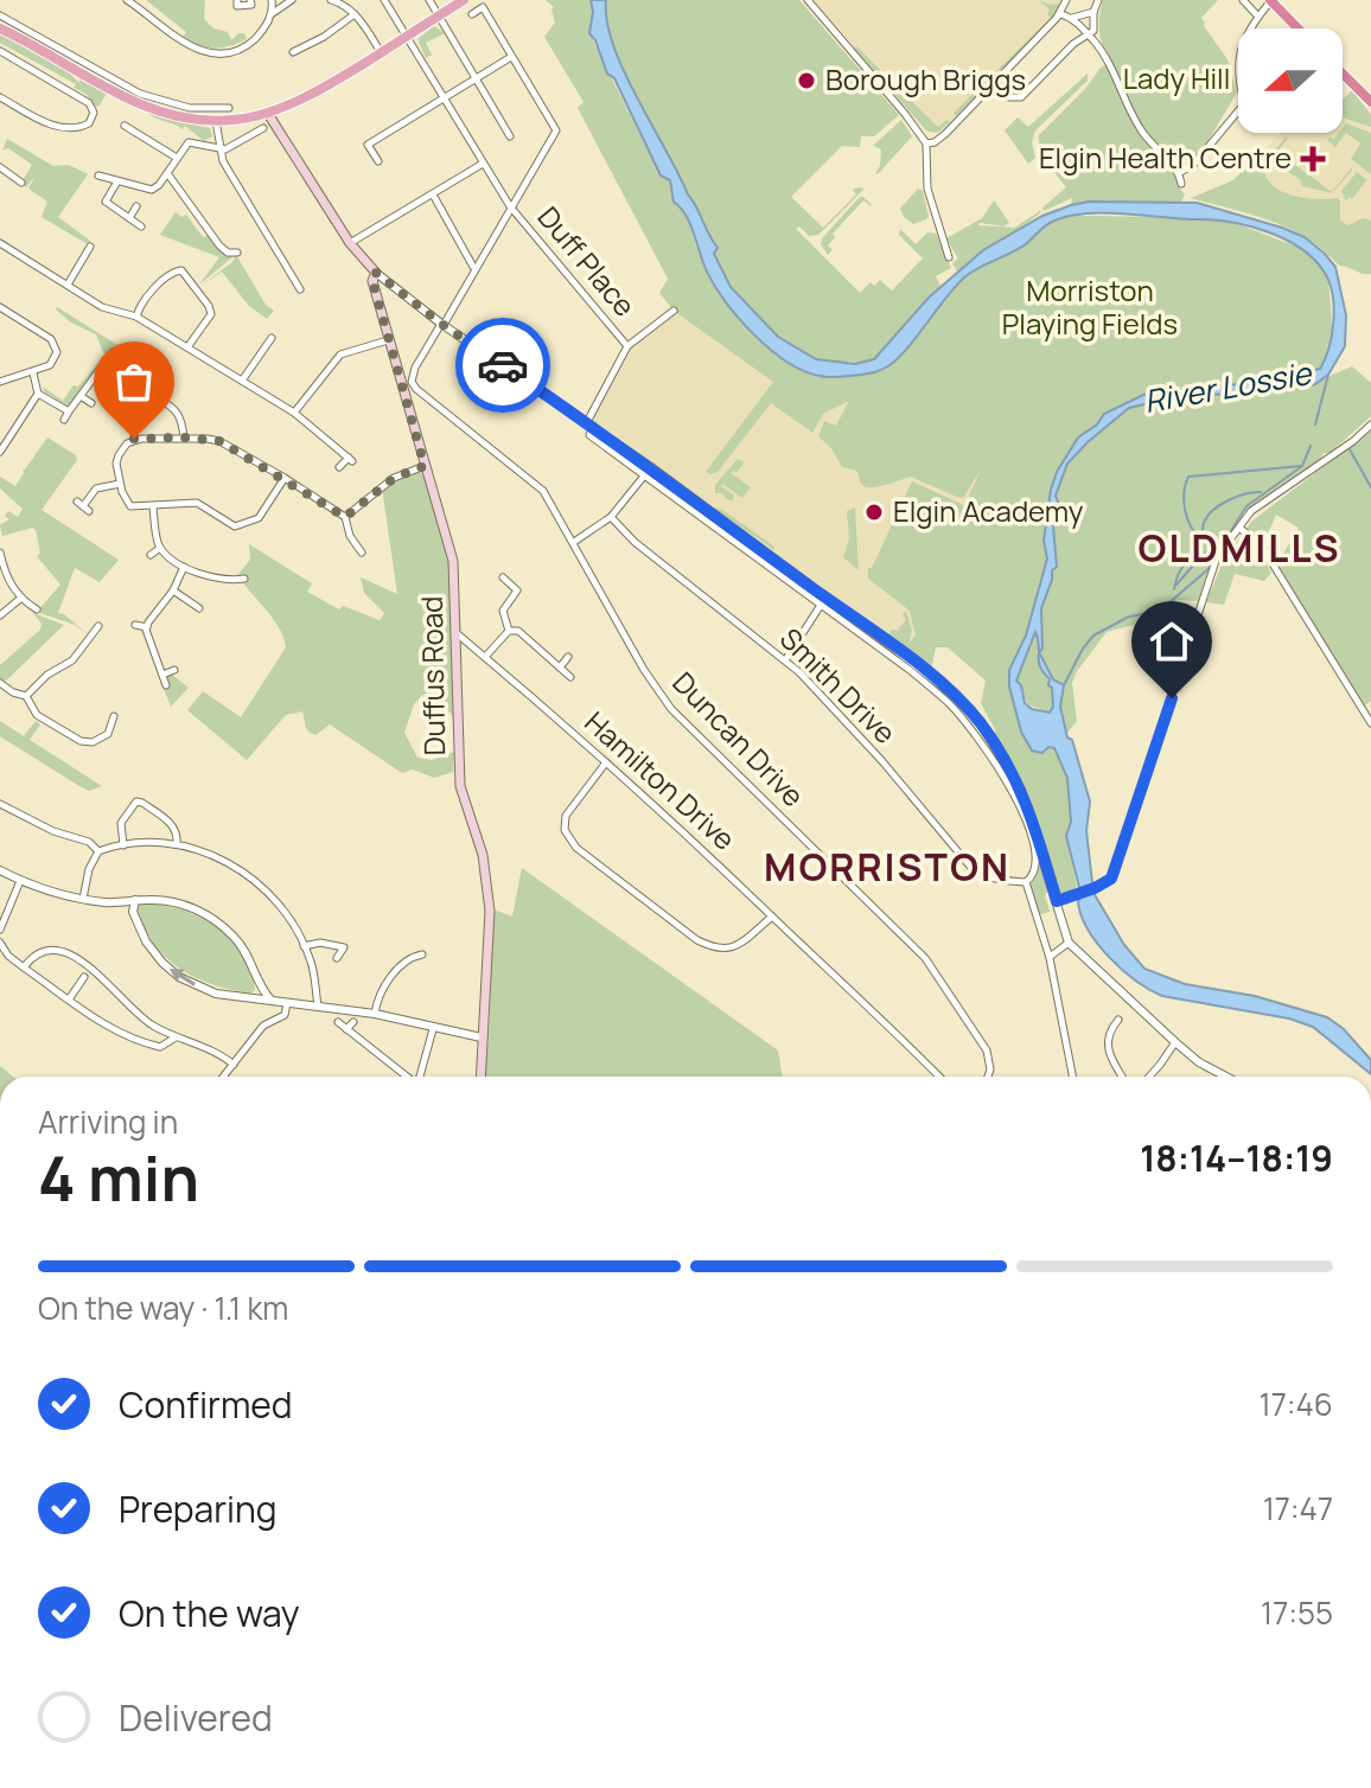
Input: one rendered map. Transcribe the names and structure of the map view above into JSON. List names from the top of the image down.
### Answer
{
  "streets": {
    "main road": ["Duffus Road"],
    "street": [
      "Duff Place",
      "Smith Drive",
      "Duncan Drive",
      "Hamilton Drive"
    ]
  },
  "crossings": [
    ["Duffus Road", "Hamilton Drive"]
  ],
  "districts": ["OLDMILLS", "MORRISTON"],
  "water": ["River Lossie"],
  "parks": ["Lady Hill", "Morriston Playing Fields"],
  "places": {
    "other": ["Borough Briggs", "Elgin Academy"],
    "health": ["Elgin Health Centre"]
  },
  "north": "left",
  "page": {
    "heading": ["4 min", "Arriving in", "18:14–18:19"],
    "bar": "On the way · 1.1 km",
    "list": [
      ["Confirmed", "17:46"],
      ["Preparing", "17:47"],
      ["On the way", "17:55"],
      "Delivered"
    ]
  }
}
